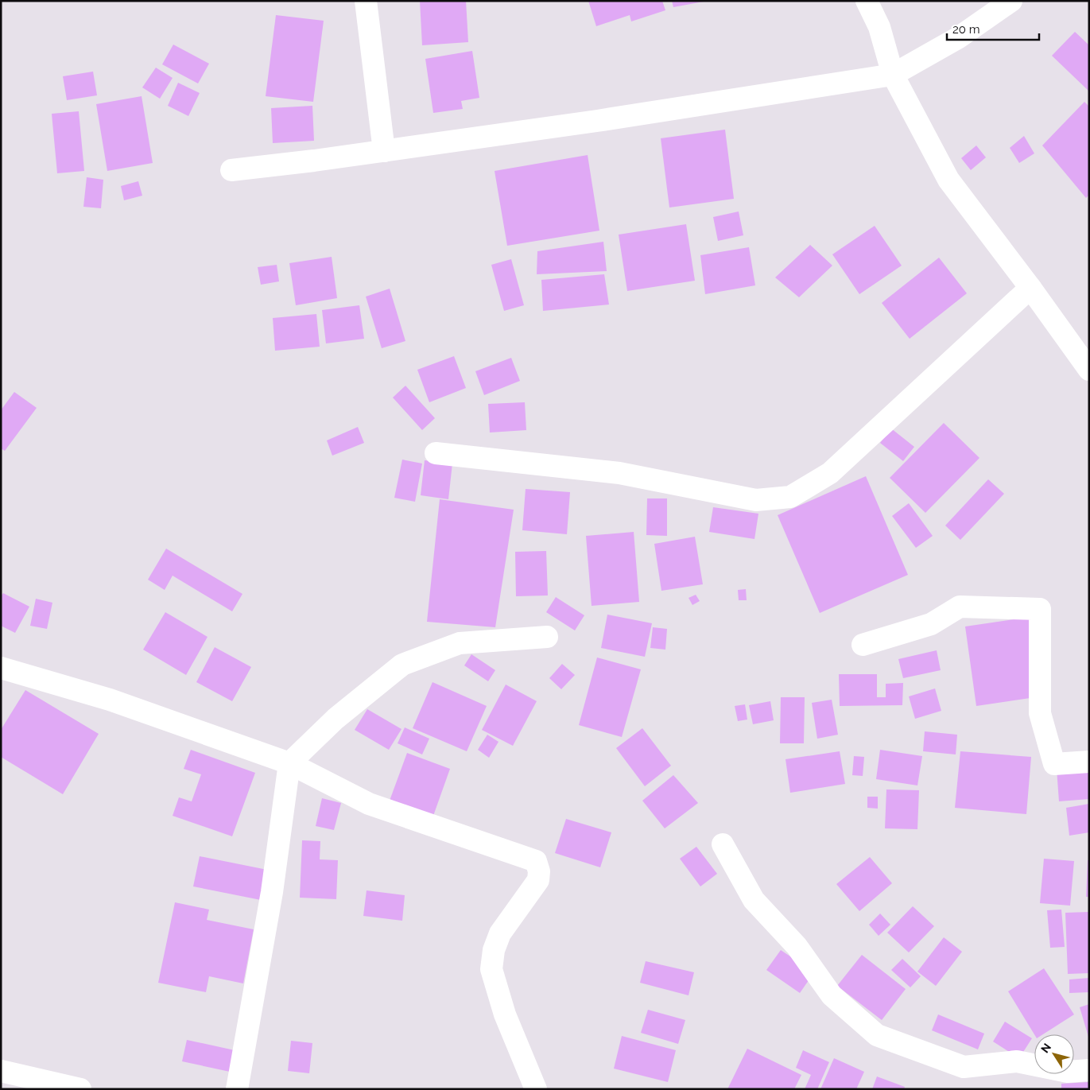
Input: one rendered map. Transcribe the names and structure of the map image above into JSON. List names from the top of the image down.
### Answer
{
  "scale_bar": "20 m",
  "north": "top left"
}
